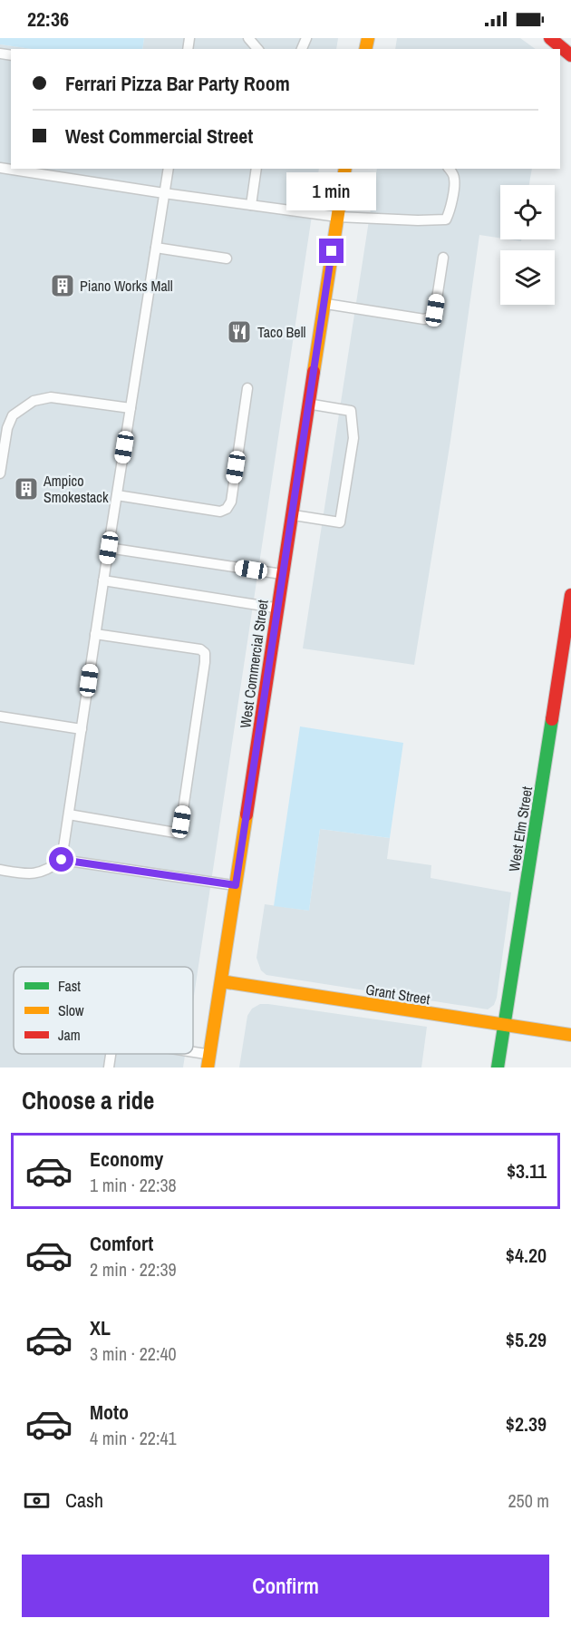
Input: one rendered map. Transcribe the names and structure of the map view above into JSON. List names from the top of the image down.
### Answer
{
  "streets": {
    "main road": ["West Commercial Street", "West Elm Street", "Grant Street"]
  },
  "crossings": [
    ["West Commercial Street", "Grant Street"],
    ["West Elm Street", "Grant Street"]
  ],
  "places": {
    "building": ["Piano Works Mall", "Ampico Smokestack"],
    "restaurant": ["Taco Bell"]
  },
  "legend": ["Fast", "Slow", "Jam"],
  "page": {
    "status": "22:36",
    "banner": ["Ferrari Pizza Bar Party Room", "West Commercial Street"],
    "bubble": "1 min",
    "heading": "Choose a ride",
    "list": [
      {
        "name": "Economy",
        "note": "1 min · 22:38",
        "value": "$3.11"
      },
      {
        "name": "Comfort",
        "note": "2 min · 22:39",
        "value": "$4.20"
      },
      {
        "name": "XL",
        "note": "3 min · 22:40",
        "value": "$5.29"
      },
      {
        "name": "Moto",
        "note": "4 min · 22:41",
        "value": "$2.39"
      }
    ],
    "pay": ["Cash", "250 m"],
    "buttons": "Confirm"
  }
}
